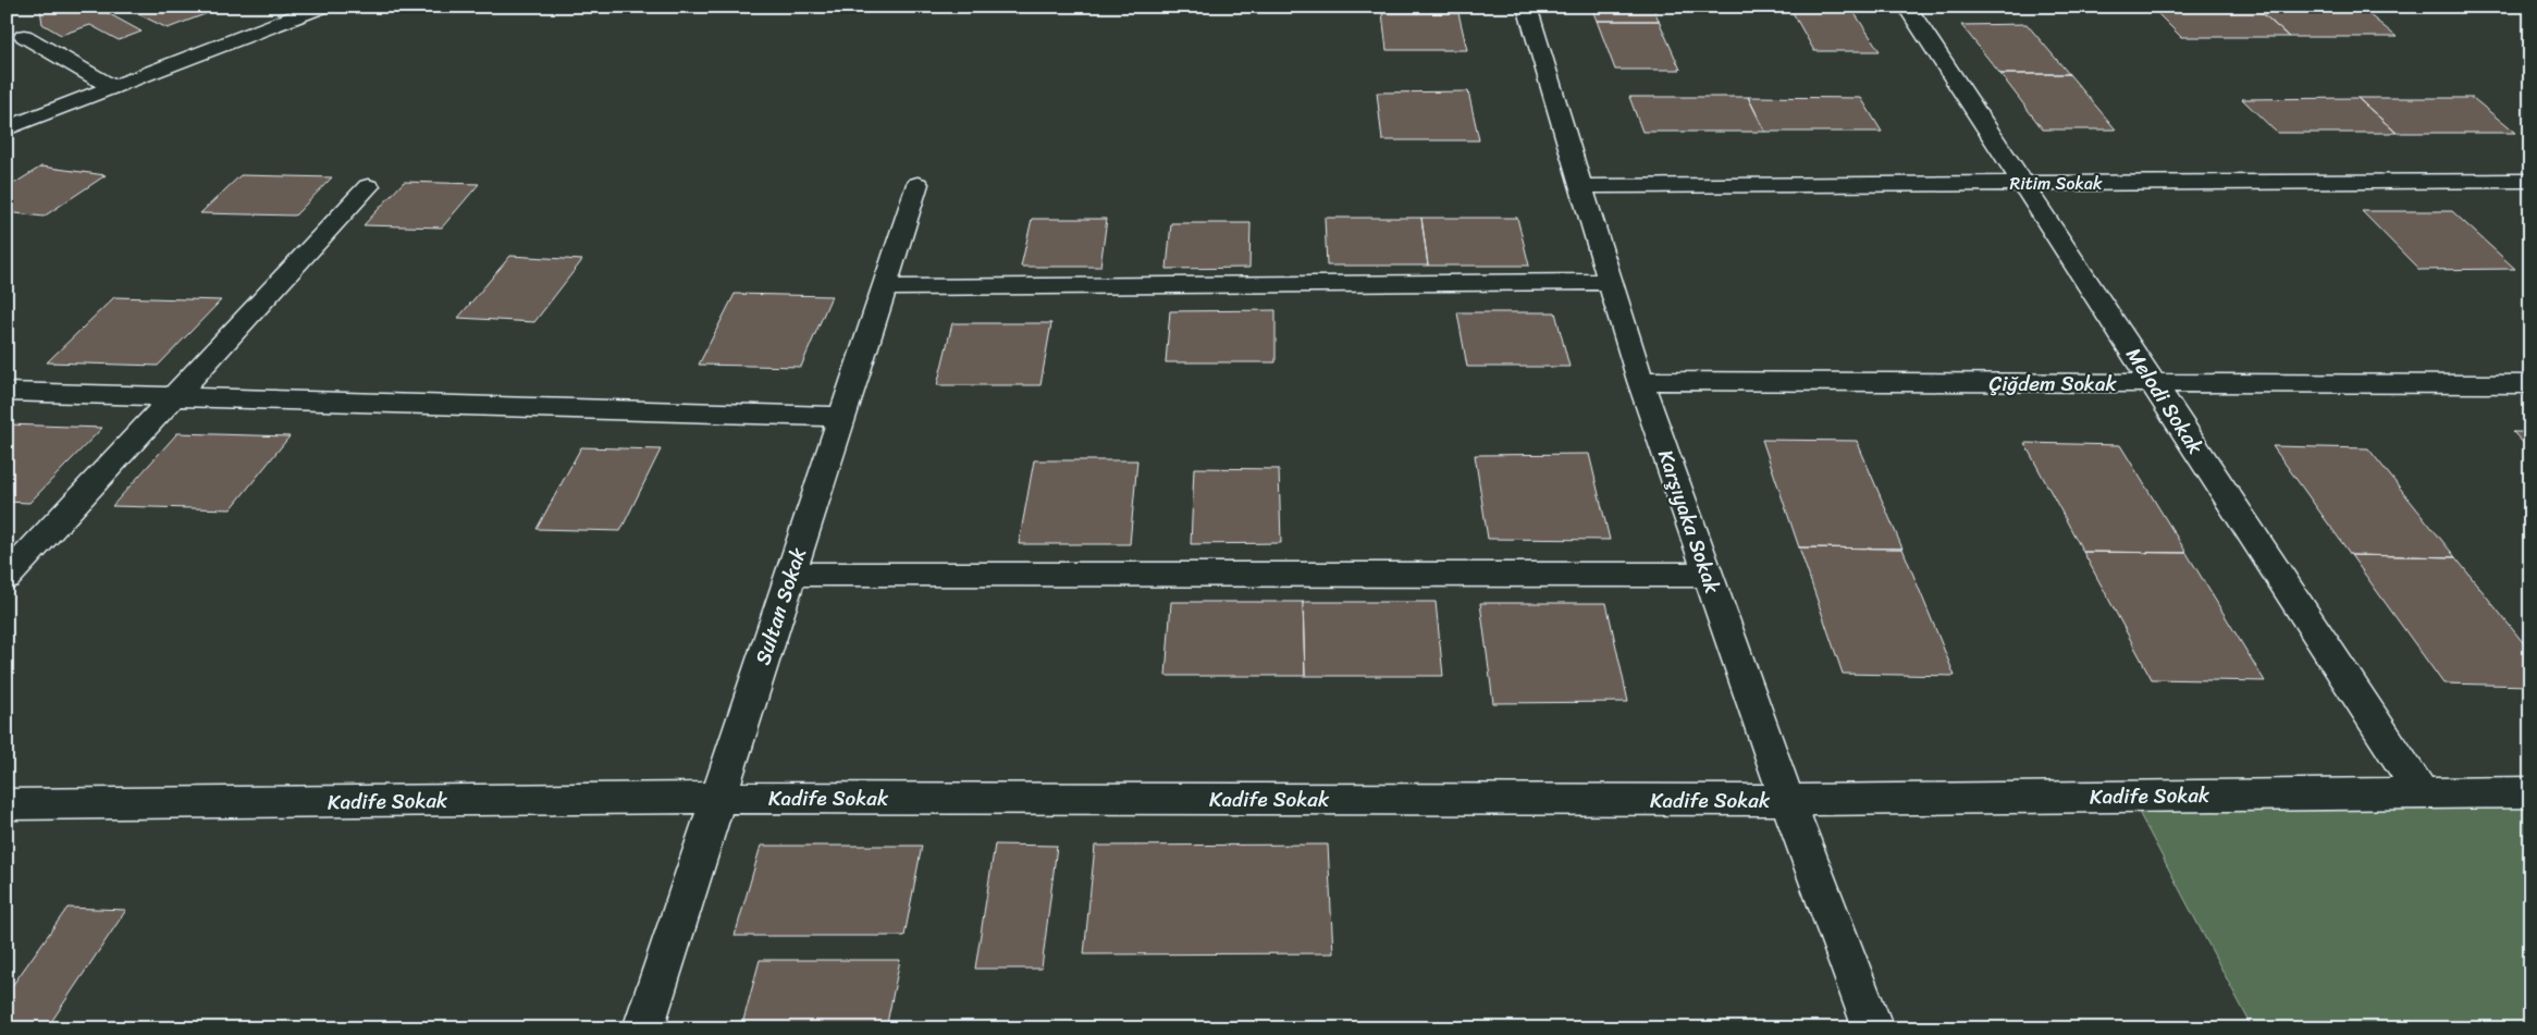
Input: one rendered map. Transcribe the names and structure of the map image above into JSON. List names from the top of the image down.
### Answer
{
  "streets": {
    "street": [
      "Ritim Sokak",
      "Çiğdem Sokak",
      "Melodi Sokak",
      "Karşıyaka Sokak",
      "Sultan Sokak",
      "Kadife Sokak"
    ]
  },
  "crossings": [
    ["Ritim Sokak", "Melodi Sokak"],
    ["Ritim Sokak", "Karşıyaka Sokak"],
    ["Çiğdem Sokak", "Melodi Sokak"],
    ["Çiğdem Sokak", "Karşıyaka Sokak"],
    ["Melodi Sokak", "Kadife Sokak"],
    ["Karşıyaka Sokak", "Kadife Sokak"],
    ["Sultan Sokak", "Kadife Sokak"]
  ]
}
